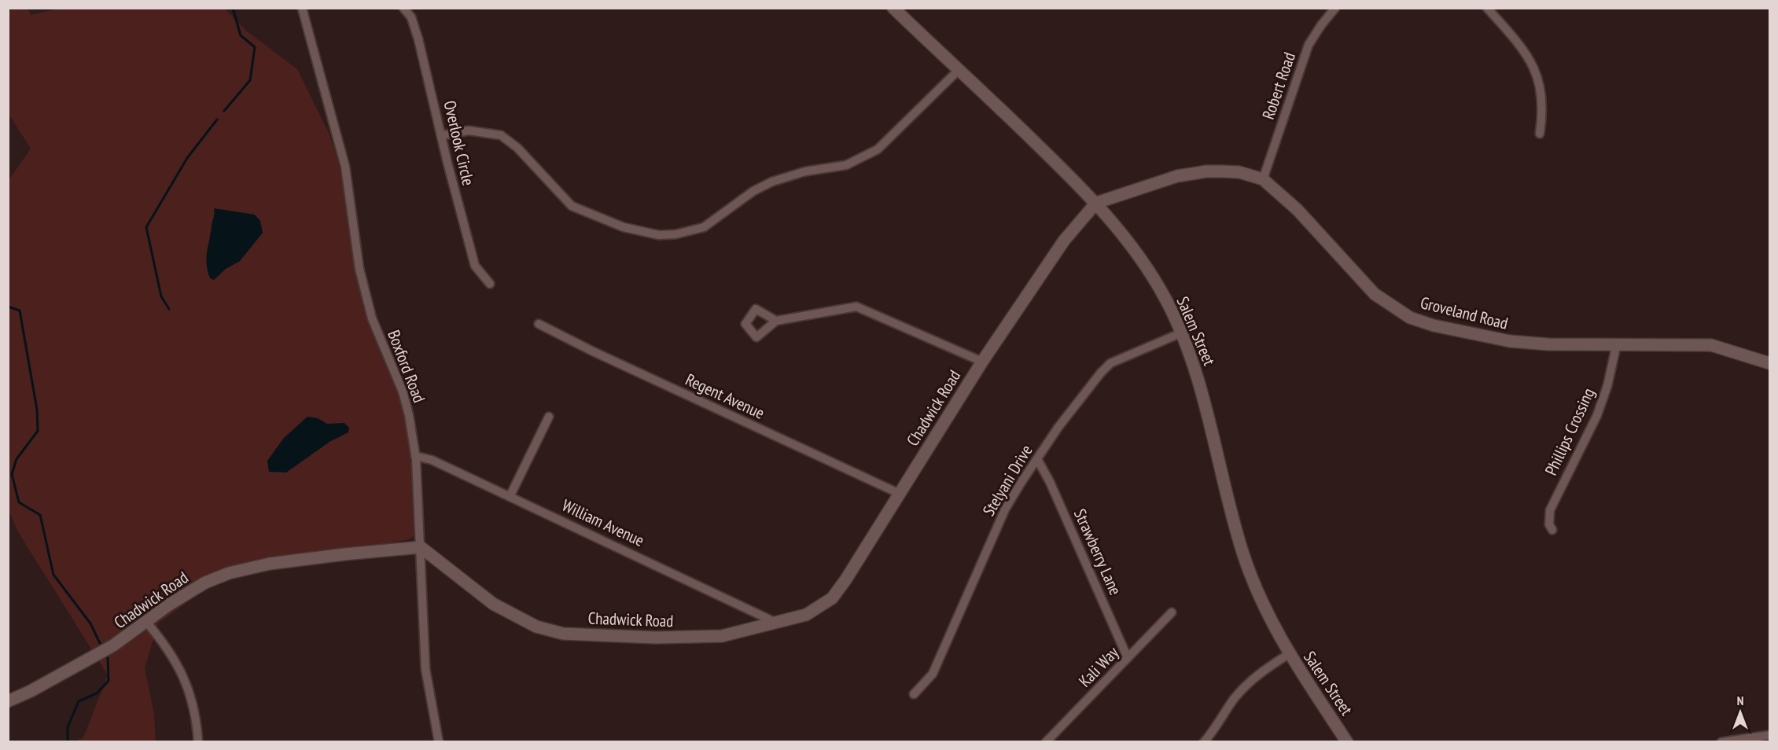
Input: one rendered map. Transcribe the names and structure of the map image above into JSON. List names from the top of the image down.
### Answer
{
  "streets": {
    "main road": ["Groveland Road", "Salem Street", "Chadwick Road"],
    "street": [
      "Robert Road",
      "Overlook Circle",
      "Boxford Road",
      "Regent Avenue",
      "Phillips Crossing",
      "Stelyani Drive",
      "William Avenue",
      "Strawberry Lane",
      "Kali Way"
    ]
  },
  "crossings": [
    ["Robert Road", "Groveland Road"],
    ["Groveland Road", "Salem Street"],
    ["Groveland Road", "Chadwick Road"],
    ["Groveland Road", "Phillips Crossing"],
    ["Salem Street", "Chadwick Road"],
    ["Salem Street", "Stelyani Drive"],
    ["Boxford Road", "Chadwick Road"],
    ["Boxford Road", "William Avenue"],
    ["Regent Avenue", "Chadwick Road"],
    ["Chadwick Road", "William Avenue"],
    ["Stelyani Drive", "Strawberry Lane"],
    ["Strawberry Lane", "Kali Way"]
  ],
  "north": "top"
}
